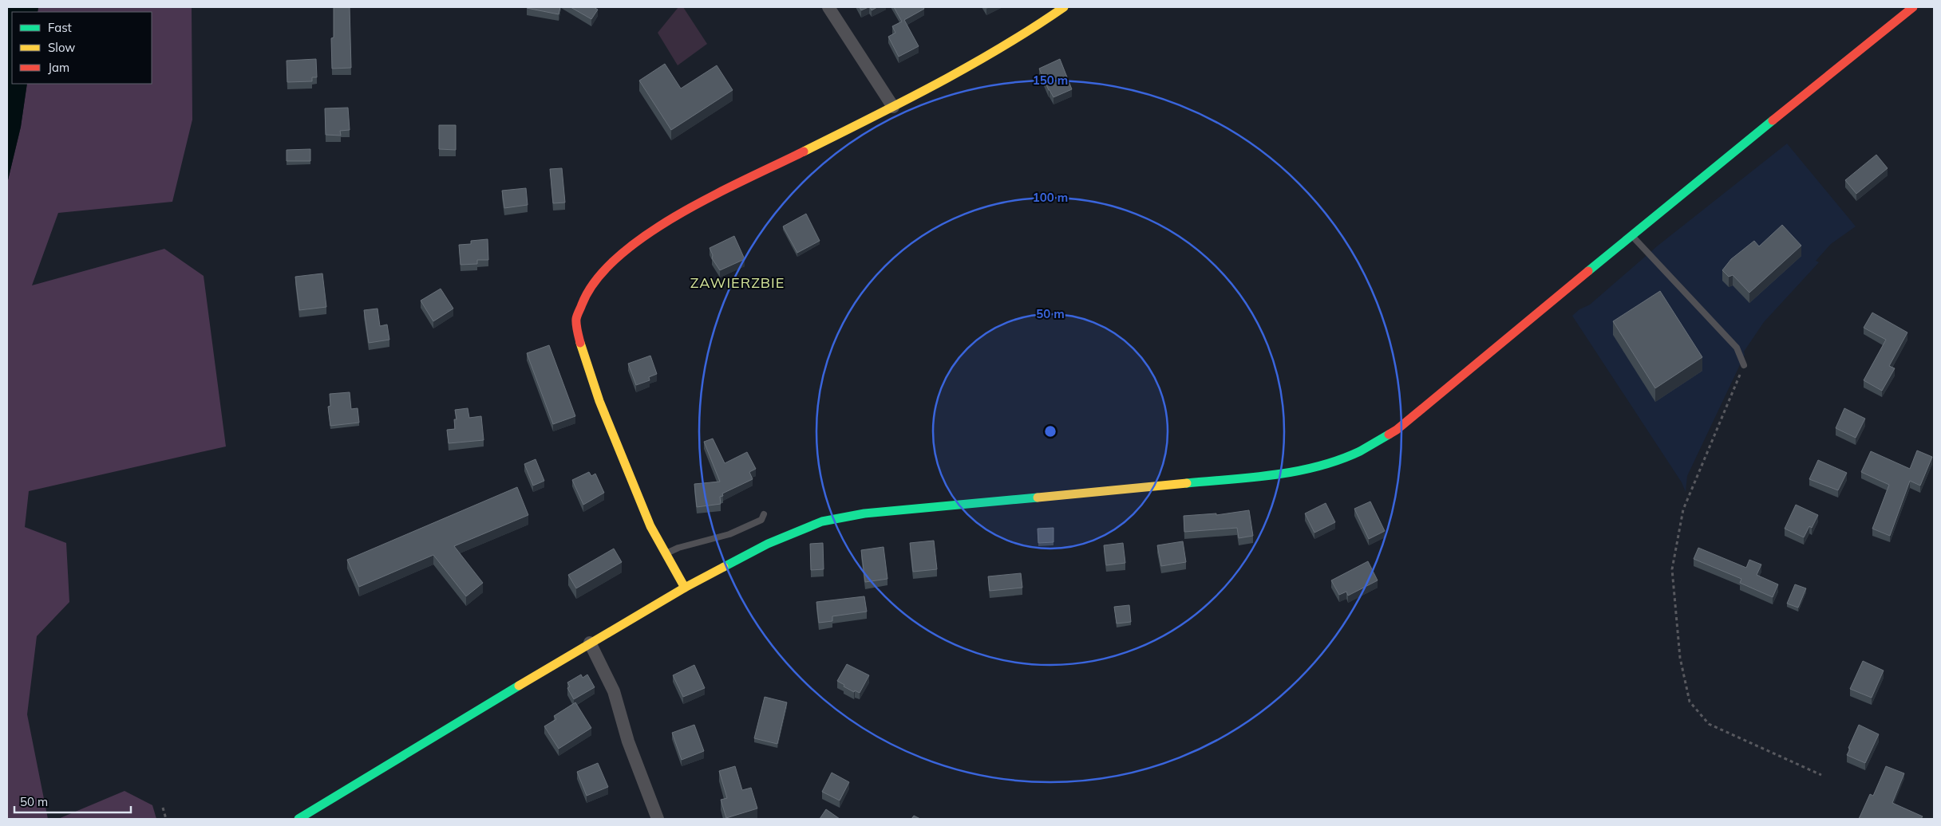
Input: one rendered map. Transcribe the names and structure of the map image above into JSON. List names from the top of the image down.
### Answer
{
  "districts": ["ZAWIERZBIE"],
  "legend": ["Fast", "Slow", "Jam"],
  "scale_bar": "50 m",
  "rings": ["150 m", "100 m", "50 m"]
}
